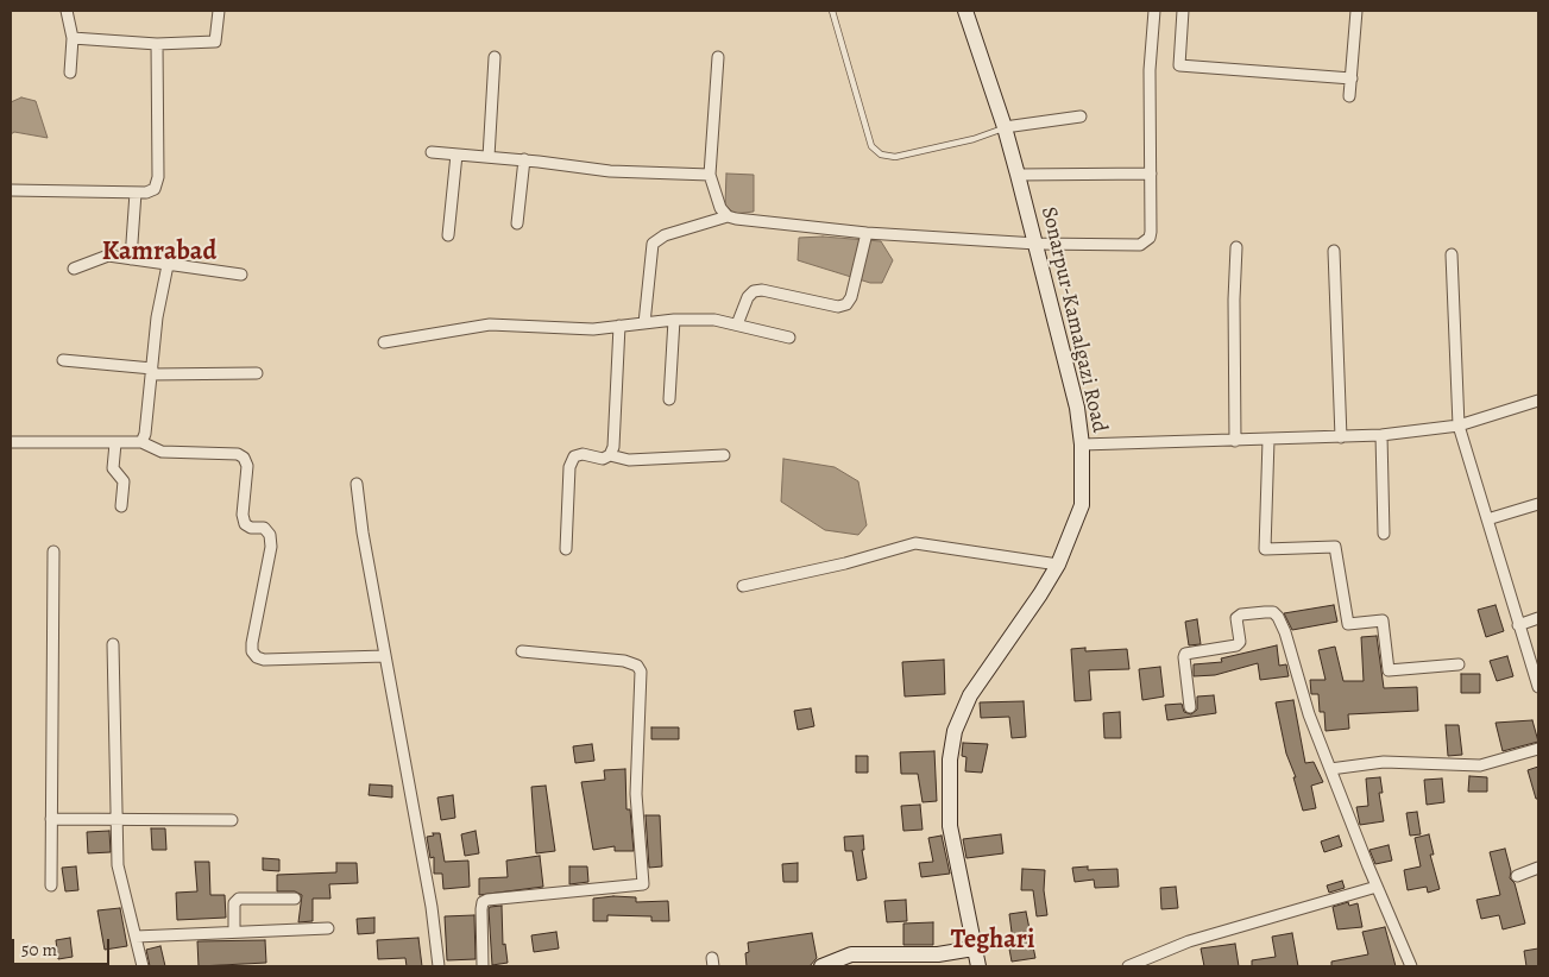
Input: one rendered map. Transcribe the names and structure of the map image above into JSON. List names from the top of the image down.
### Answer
{
  "streets": {
    "main road": ["Sonarpur-Kamalgazi Road"]
  },
  "districts": ["Kamrabad", "Teghari"],
  "scale_bar": "50 m"
}
